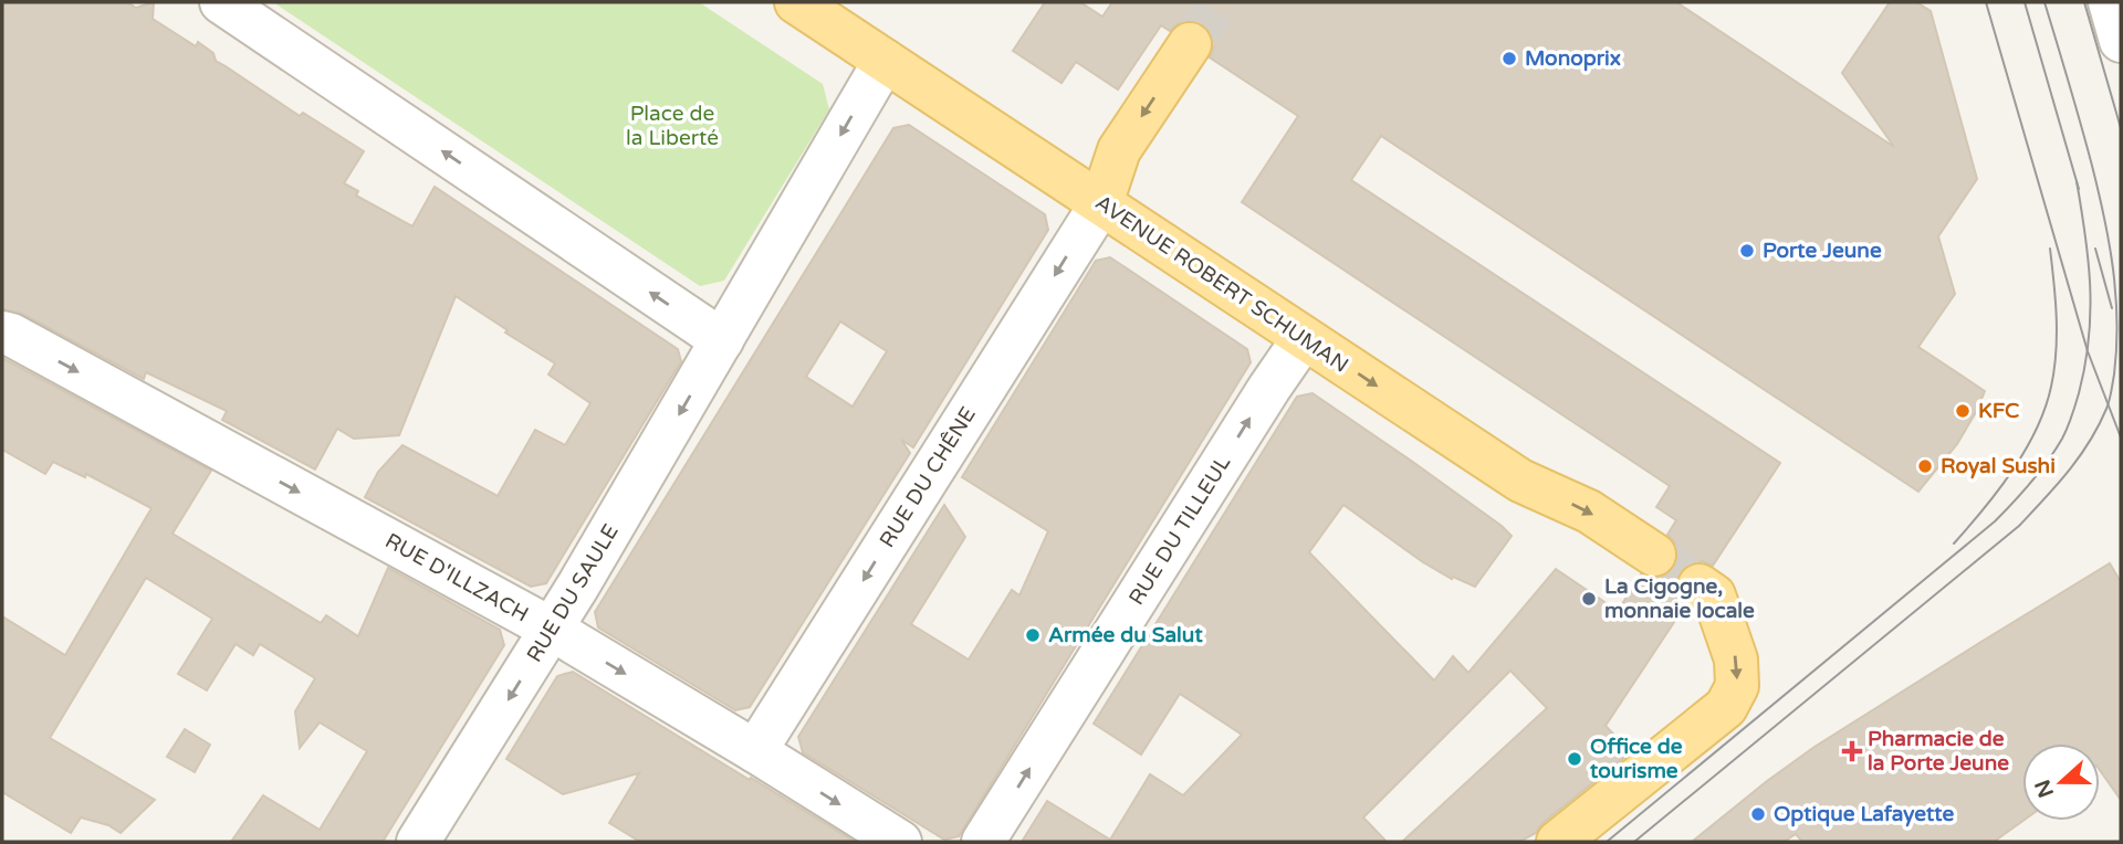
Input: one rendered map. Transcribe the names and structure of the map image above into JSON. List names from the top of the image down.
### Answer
{
  "streets": {
    "main road": ["AVENUE ROBERT SCHUMAN"],
    "street": [
      "RUE DU CHÊNE",
      "RUE DU TILLEUL",
      "RUE D'ILLZACH",
      "RUE DU SAULE"
    ]
  },
  "crossings": [
    ["AVENUE ROBERT SCHUMAN", "RUE DU CHÊNE"],
    ["AVENUE ROBERT SCHUMAN", "RUE DU TILLEUL"],
    ["RUE DU CHÊNE", "RUE D'ILLZACH"],
    ["RUE D'ILLZACH", "RUE DU SAULE"]
  ],
  "one_way": ["AVENUE ROBERT SCHUMAN", "RUE DU TILLEUL", "RUE DU SAULE"],
  "parks": ["Place de la Liberté"],
  "places": {
    "other": [
      "Monoprix",
      "Porte Jeune",
      "KFC",
      "Royal Sushi",
      "La Cigogne, monnaie locale",
      "Armée du Salut",
      "Office de tourisme",
      "Optique Lafayette"
    ],
    "health": ["Pharmacie de la Porte Jeune"]
  },
  "north": "left"
}
